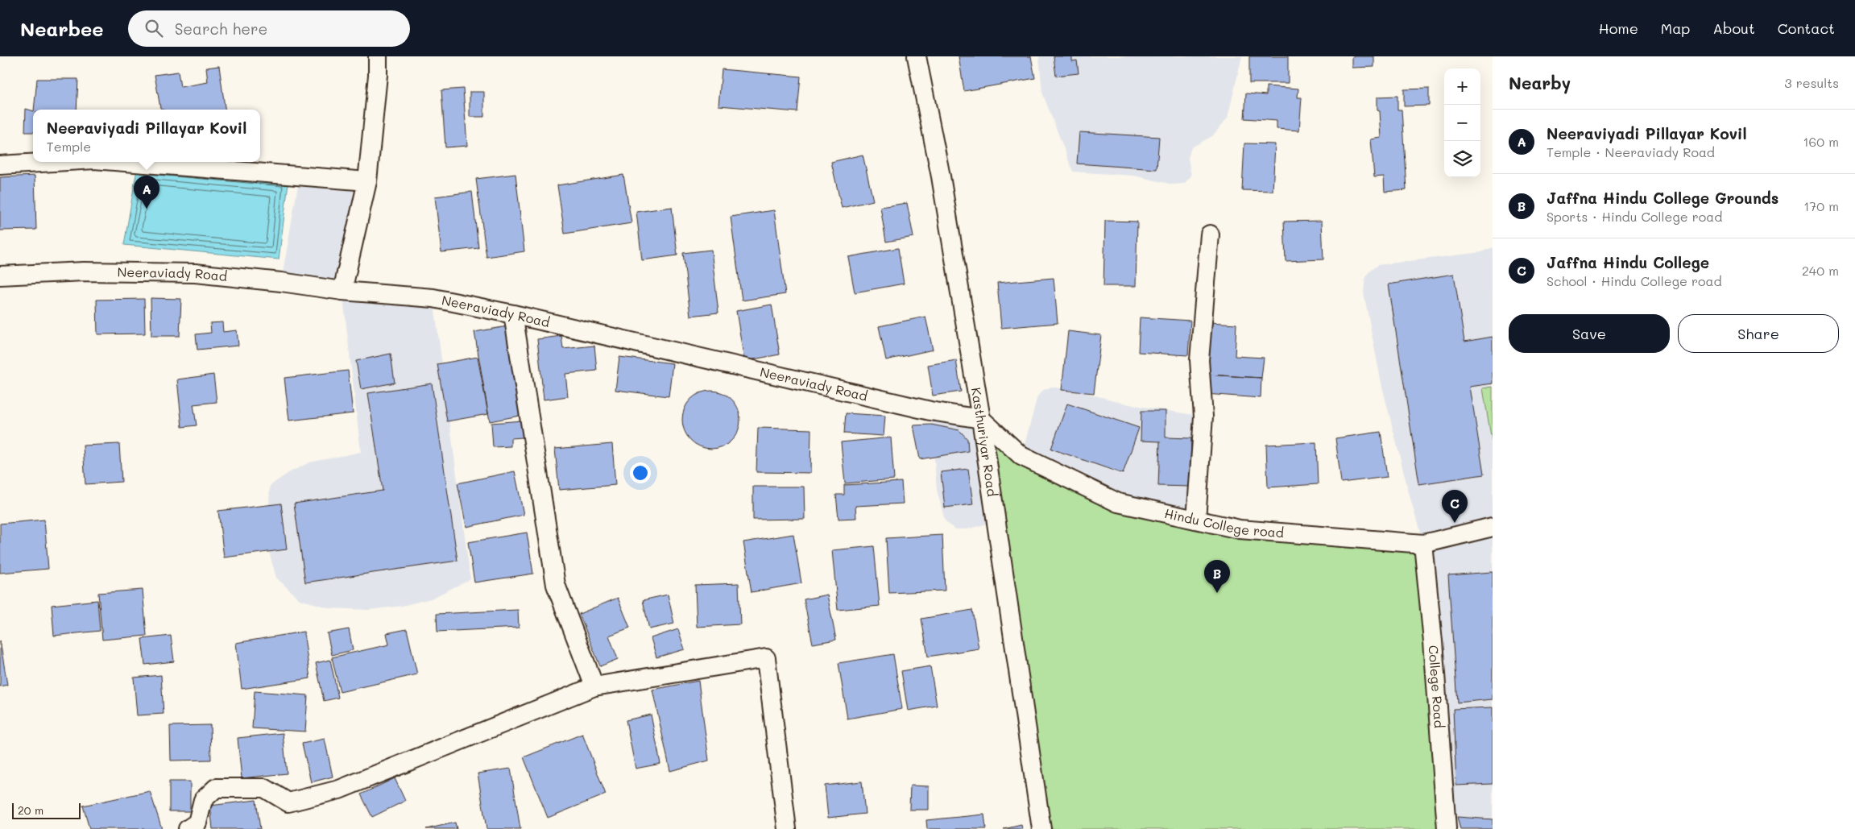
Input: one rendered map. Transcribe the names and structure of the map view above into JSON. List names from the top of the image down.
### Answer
{
  "streets": {
    "street": [
      "Neeraviady Road",
      "Kasthuriyar Road",
      "Hindu College road",
      "College Road"
    ]
  },
  "crossings": [
    ["Neeraviady Road", "Kasthuriyar Road"],
    ["Neeraviady Road", "Hindu College road"],
    ["Kasthuriyar Road", "Hindu College road"],
    ["Hindu College road", "College Road"]
  ],
  "scale_bar": "20 m",
  "page": {
    "header": "Nearbee",
    "search": "Search here",
    "nav": [
      "Home",
      "Map",
      "About",
      "Contact"
    ],
    "heading": ["Nearby", "3 results"],
    "map_buttons": ["+", "−"],
    "list": [
      {
        "mark": "A",
        "name": "Neeraviyadi Pillayar Kovil",
        "note": "Temple · Neeraviady Road",
        "value": "160 m"
      },
      {
        "mark": "B",
        "name": "Jaffna Hindu College Grounds",
        "note": "Sports · Hindu College road",
        "value": "170 m"
      },
      {
        "mark": "C",
        "name": "Jaffna Hindu College",
        "note": "School · Hindu College road",
        "value": "240 m"
      }
    ],
    "popup": ["Neeraviyadi Pillayar Kovil", "Temple"],
    "pins": ["A", "C", "B"],
    "buttons": ["Save", "Share"],
    "scale": "20 m"
  }
}
